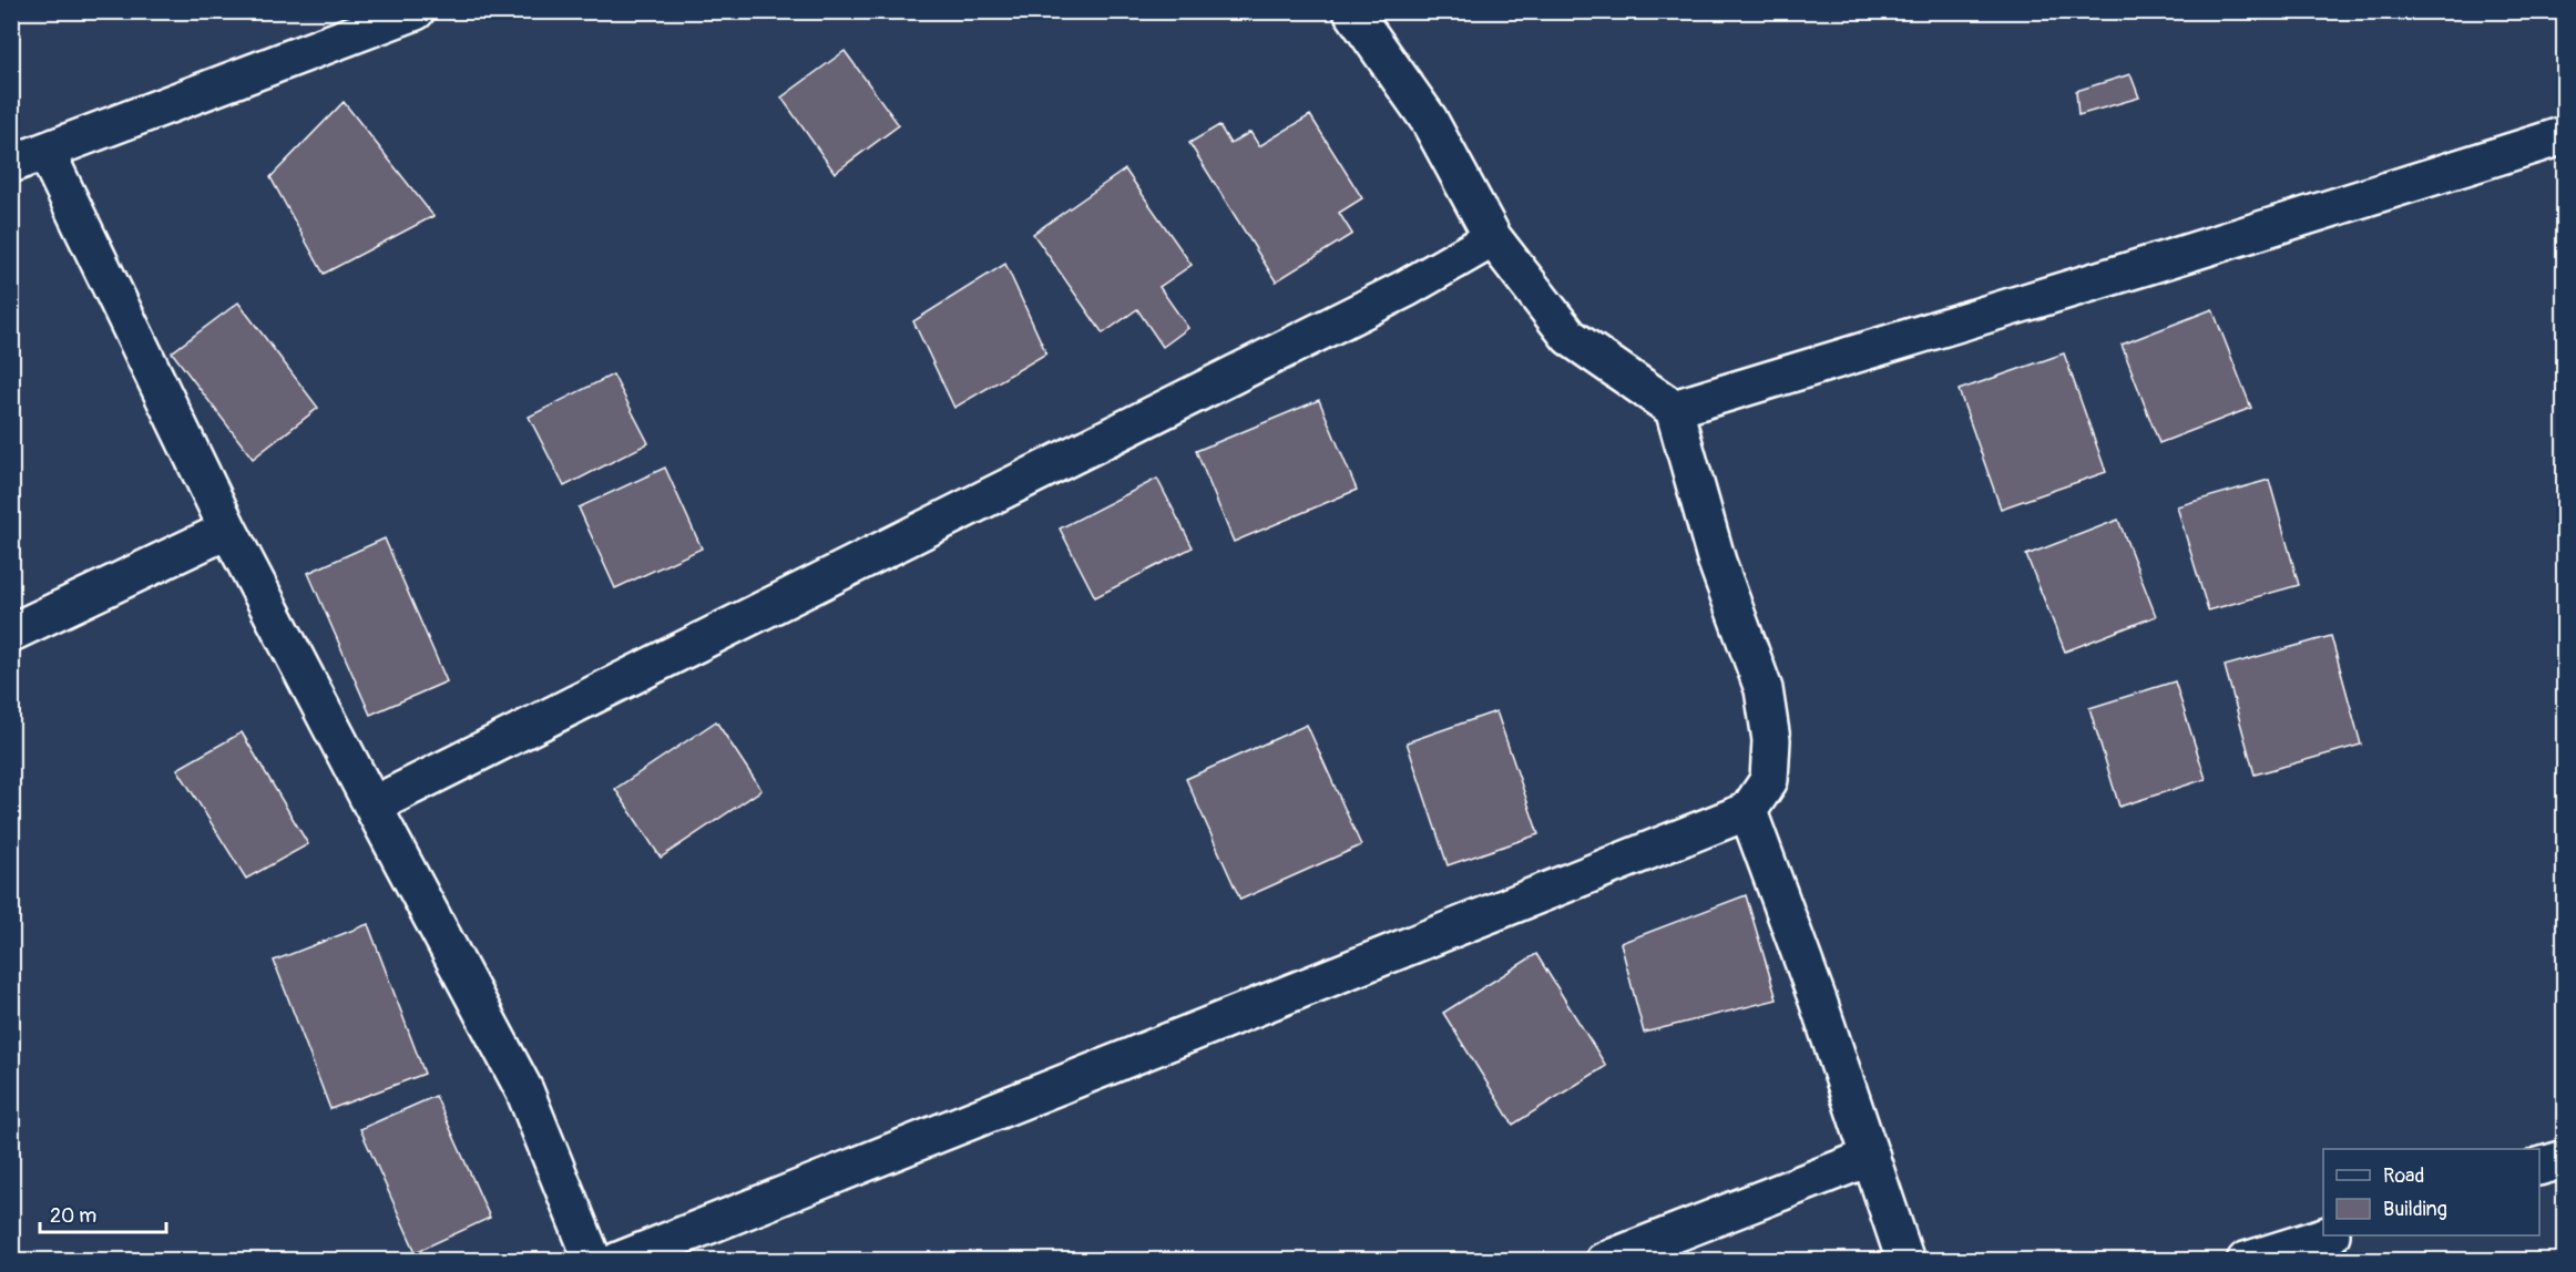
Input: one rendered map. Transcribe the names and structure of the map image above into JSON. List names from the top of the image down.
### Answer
{
  "legend": ["Road", "Building"],
  "scale_bar": "20 m"
}
